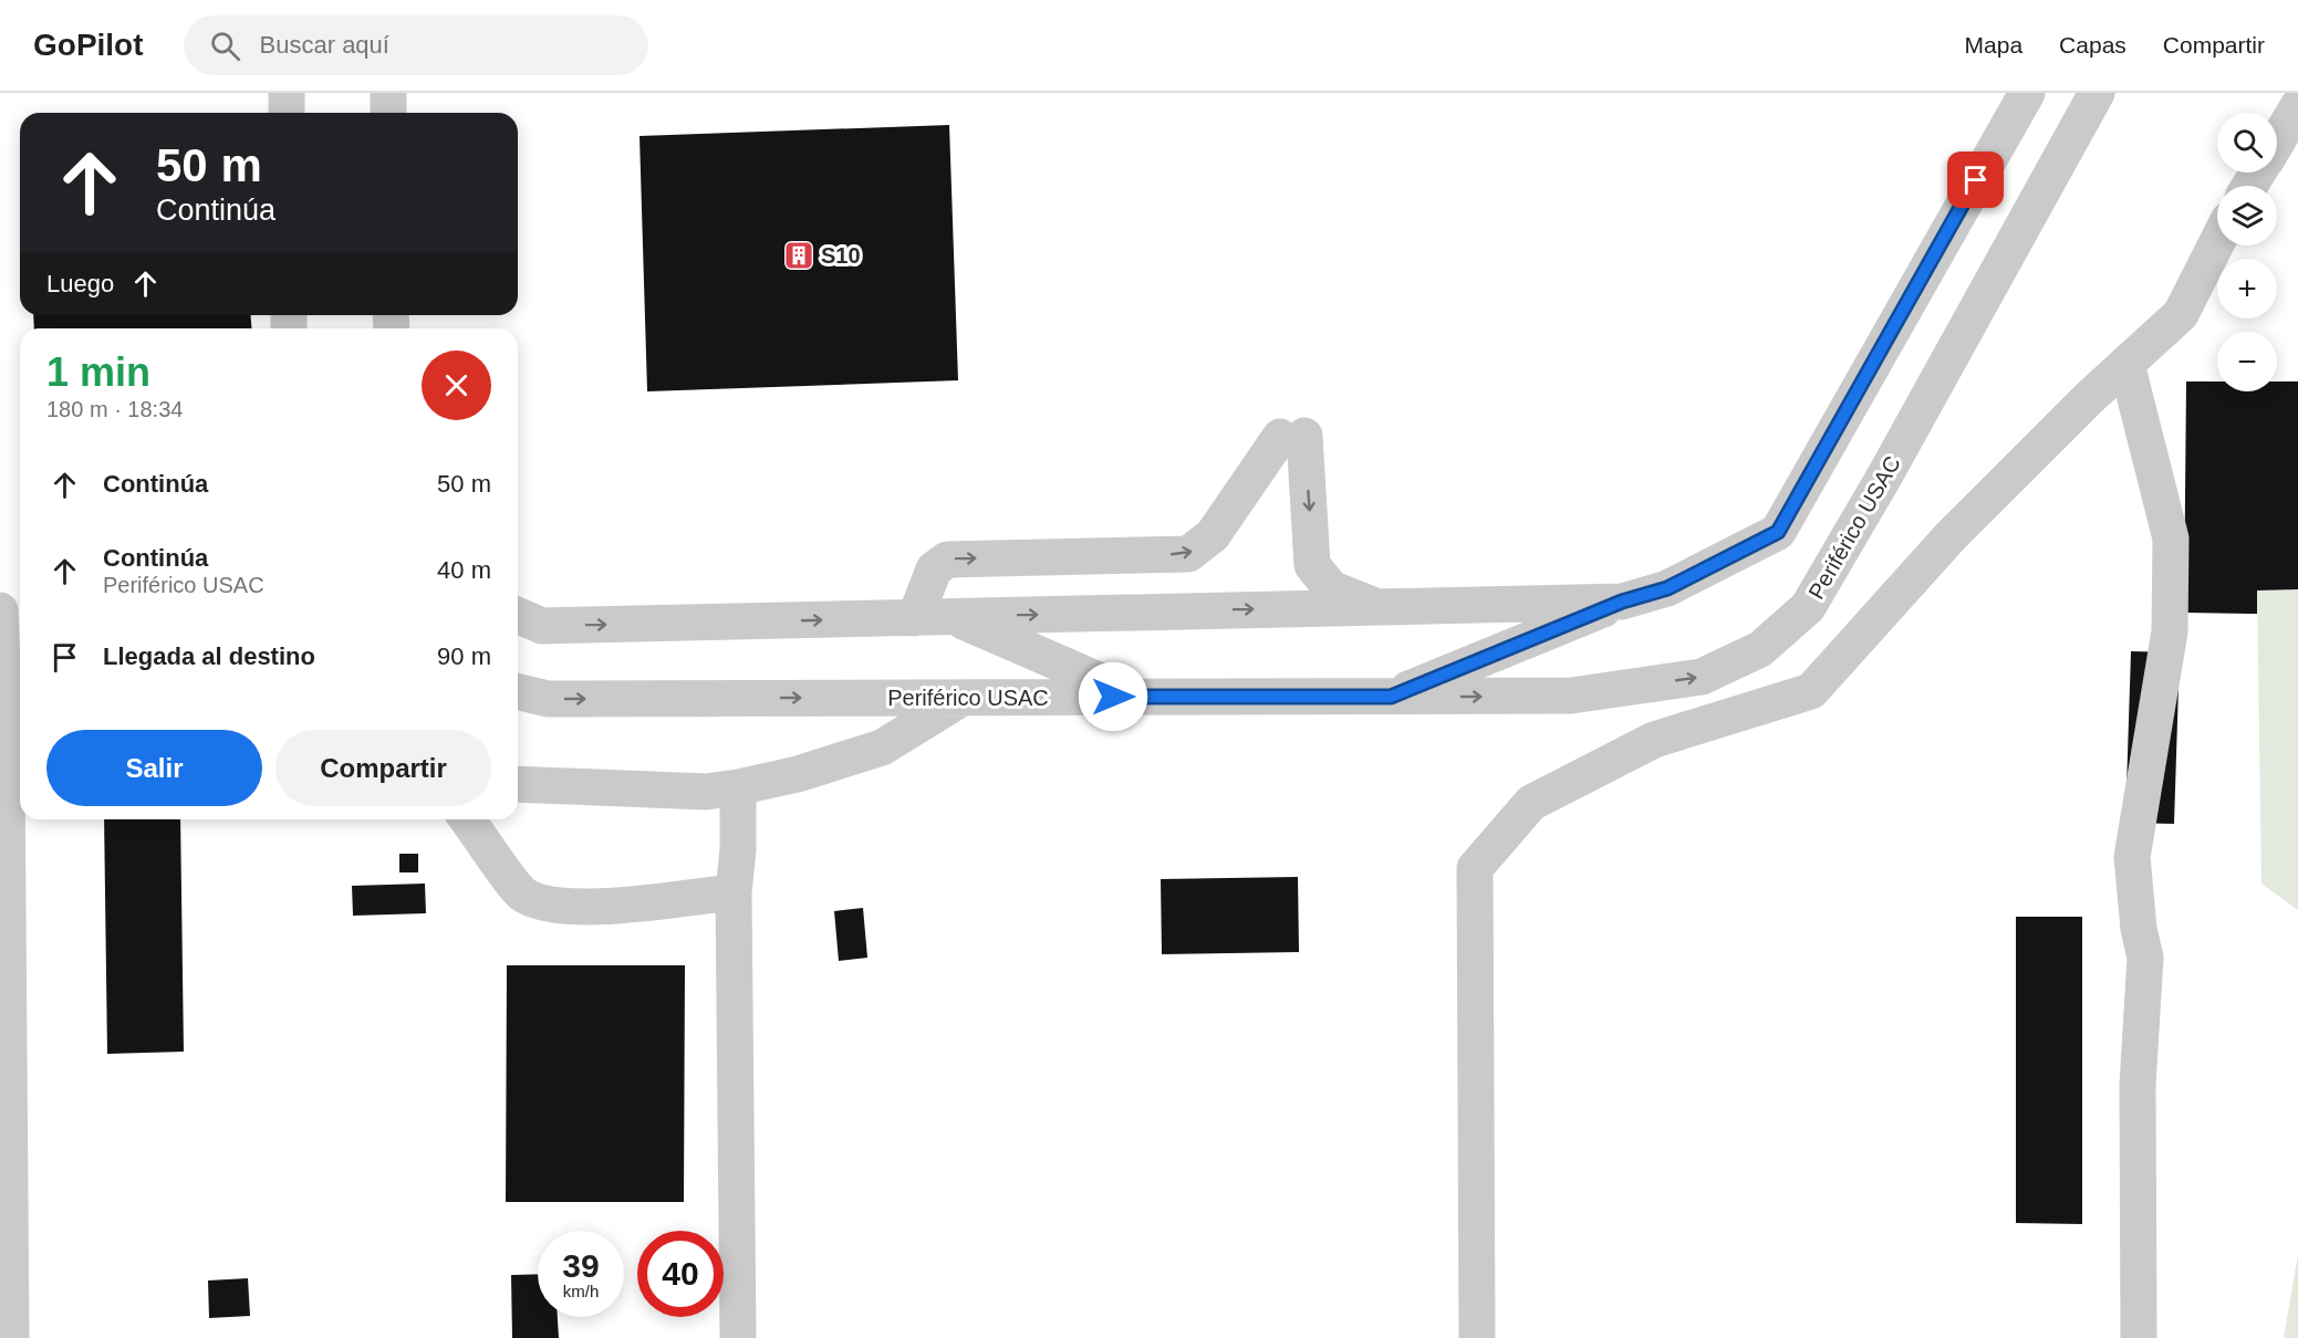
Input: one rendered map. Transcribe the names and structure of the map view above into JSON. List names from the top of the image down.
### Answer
{
  "streets": {
    "street": ["Periférico USAC"]
  },
  "places": {
    "building": ["S10"]
  },
  "page": {
    "header": "GoPilot",
    "search": "Buscar aquí",
    "nav": ["Mapa", "Capas", "Compartir"],
    "map_buttons": ["+", "−"],
    "turn": ["50 m", "Continúa"],
    "then": "Luego",
    "heading": ["1 min", "180 m · 18:34"],
    "list": [
      {
        "name": "Continúa",
        "value": "50 m"
      },
      {
        "name": "Continúa",
        "note": "Periférico USAC",
        "value": "40 m"
      },
      {
        "name": "Llegada al destino",
        "value": "90 m"
      }
    ],
    "buttons": ["Salir", "Compartir"],
    "speed": "39 km/h",
    "limit": "40"
  }
}
